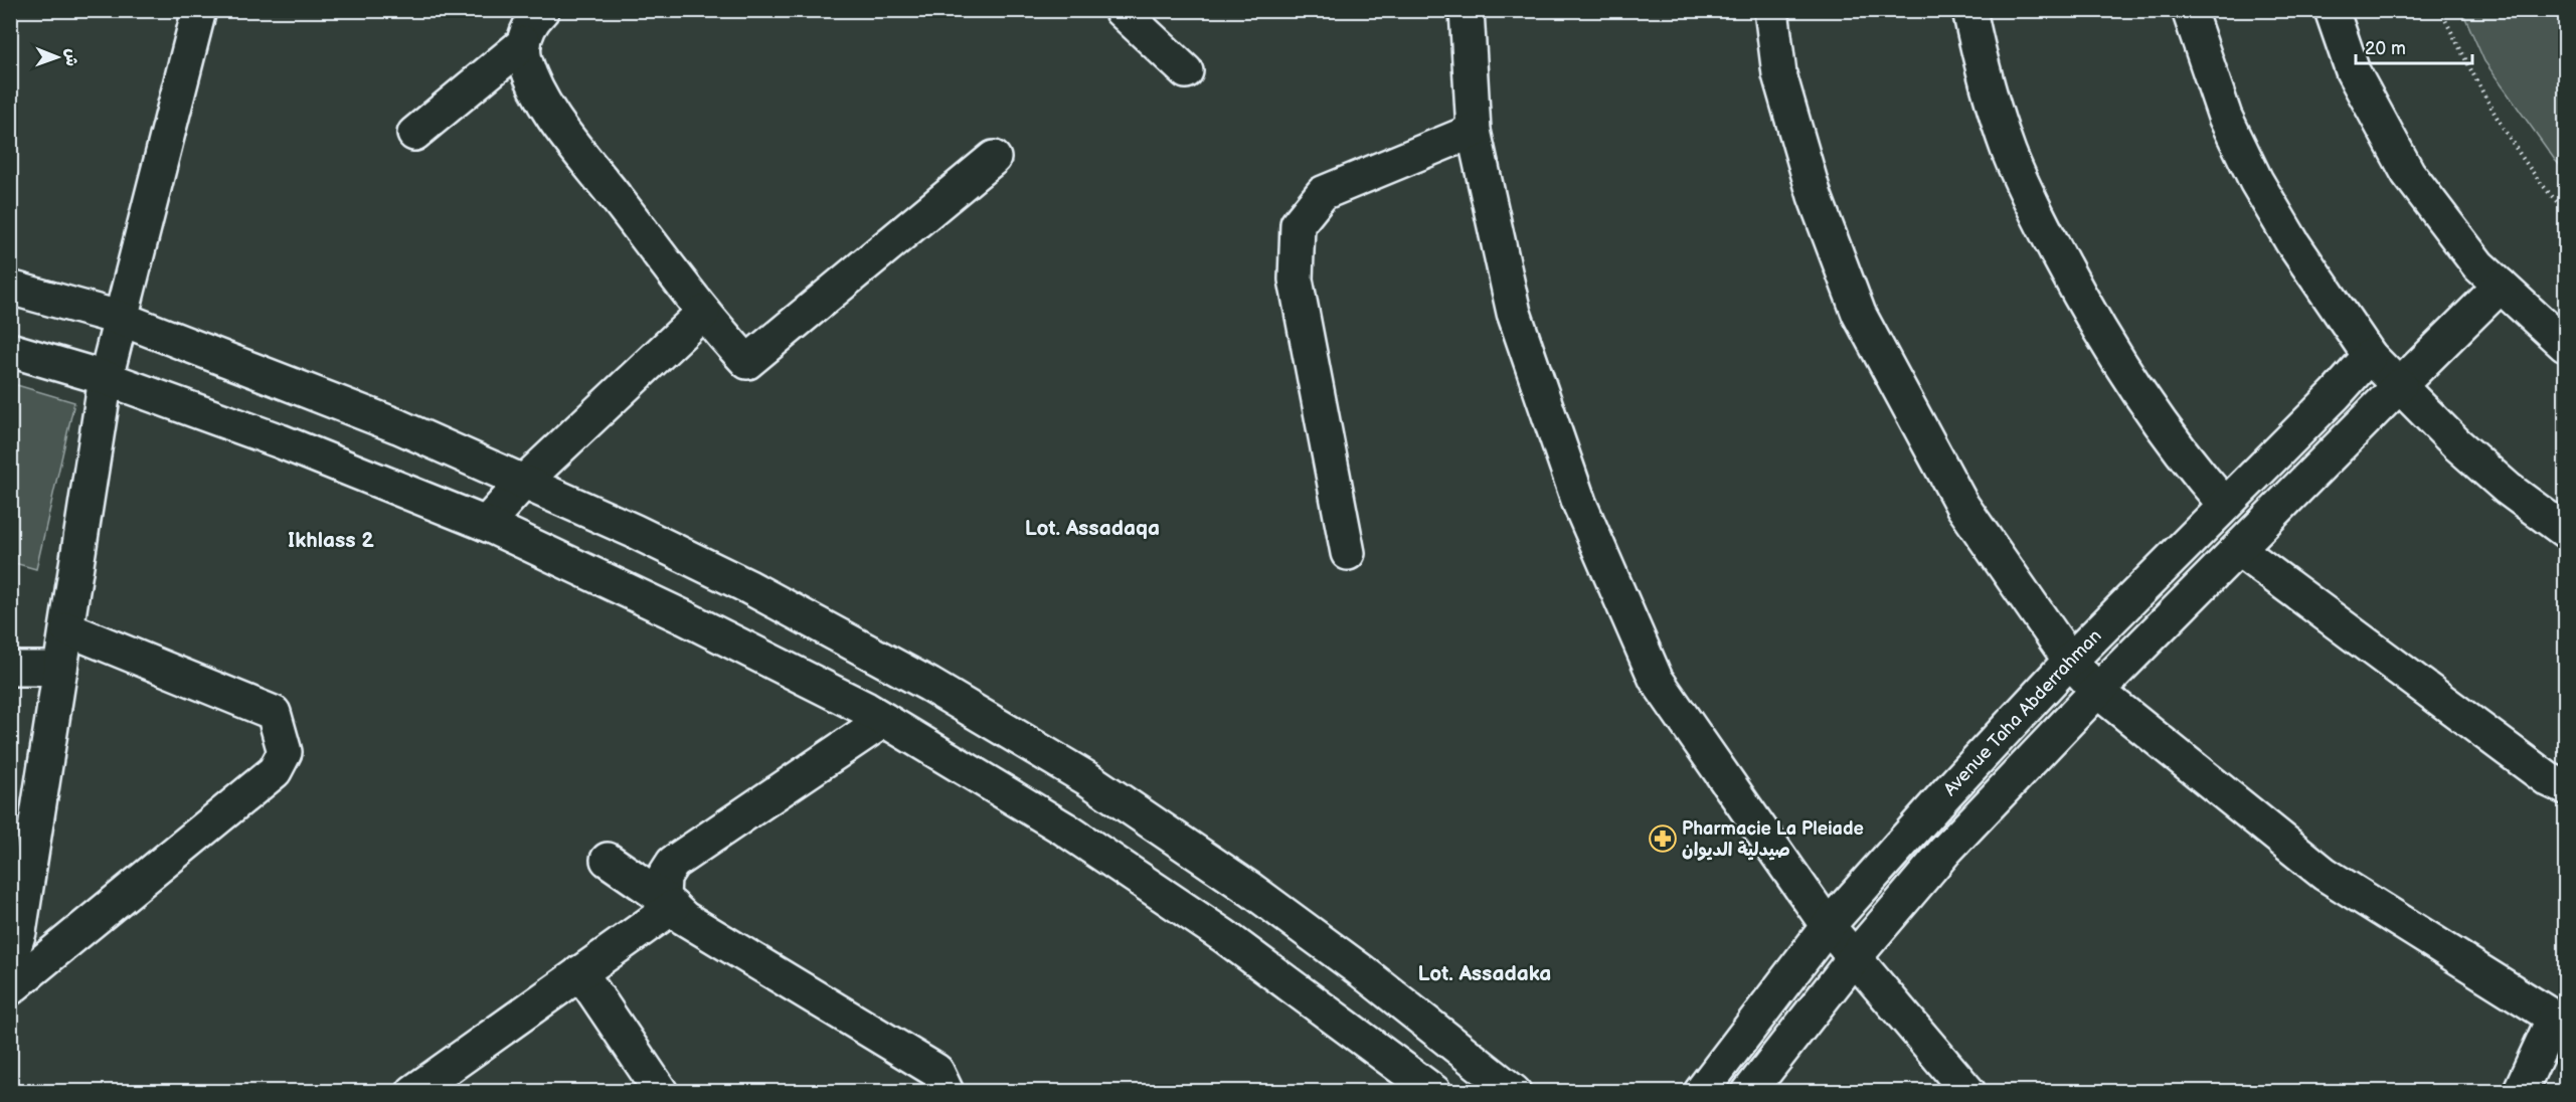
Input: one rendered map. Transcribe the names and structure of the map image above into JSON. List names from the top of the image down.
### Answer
{
  "streets": {
    "street": ["Avenue Taha Abderrahman"]
  },
  "districts": ["Lot. Assadaqa", "Ikhlass 2", "Lot. Assadaka"],
  "places": {
    "pharmacy": ["Pharmacie La Pleiade صيدلية الديوان"]
  },
  "scale_bar": "20 m",
  "north": "right"
}
